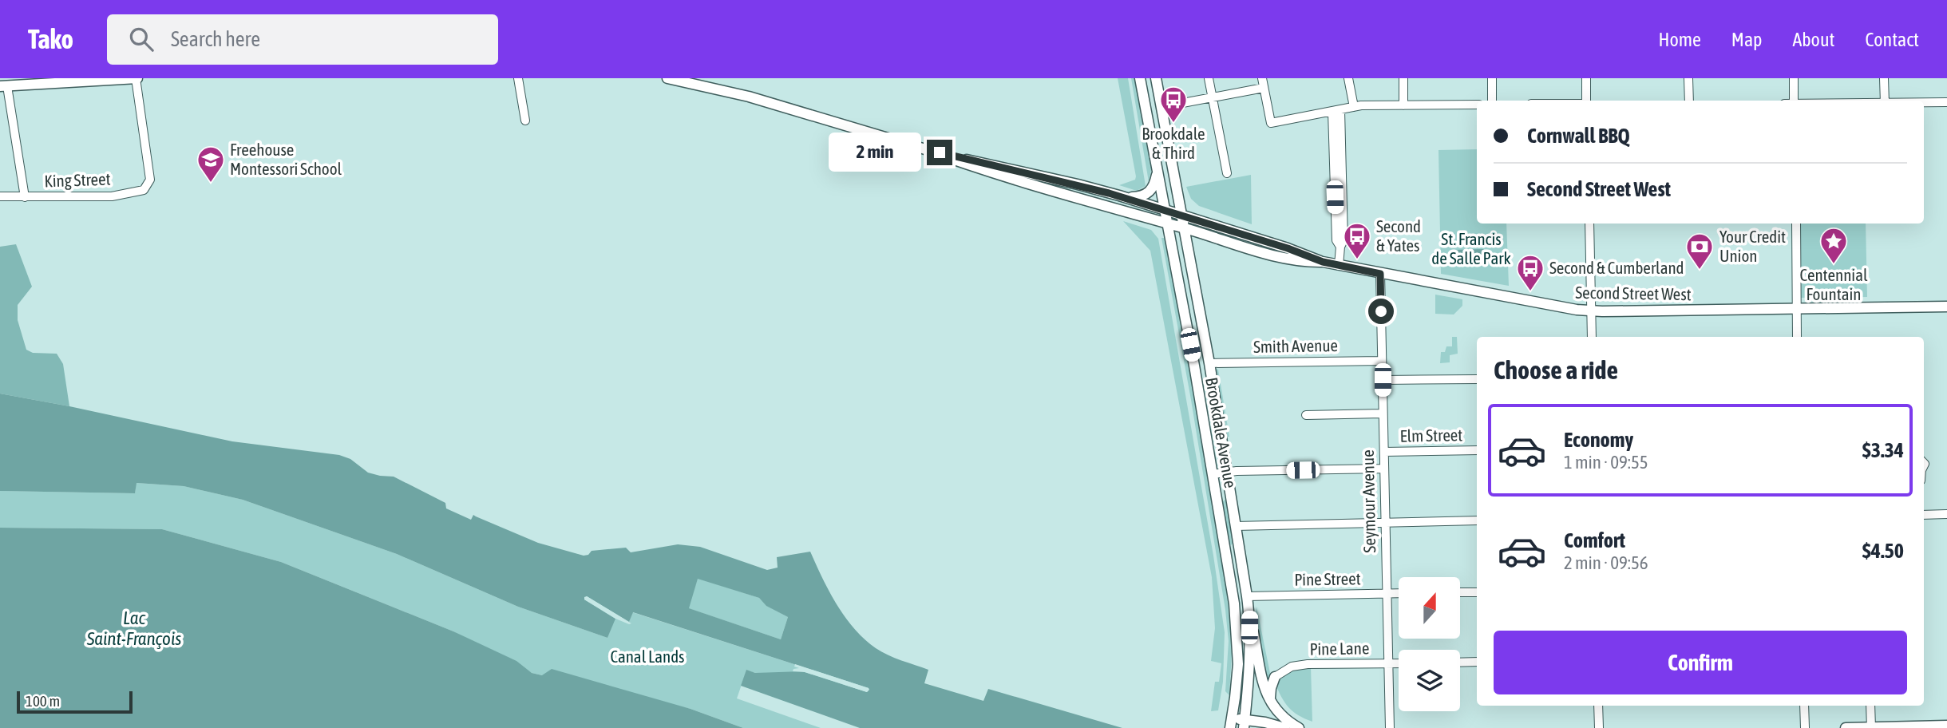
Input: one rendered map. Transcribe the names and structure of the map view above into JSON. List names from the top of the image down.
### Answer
{
  "streets": {
    "main road": ["Second Street West", "Brookdale Avenue"],
    "street": [
      "King Street",
      "Smith Avenue",
      "Elm Street",
      "Seymour Avenue",
      "Pine Street",
      "Pine Lane"
    ]
  },
  "crossings": [
    ["Second Street West", "Brookdale Avenue"],
    ["Second Street West", "Seymour Avenue"],
    ["Smith Avenue", "Brookdale Avenue"],
    ["Smith Avenue", "Seymour Avenue"],
    ["Brookdale Avenue", "Pine Street"],
    ["Elm Street", "Seymour Avenue"],
    ["Seymour Avenue", "Pine Street"],
    ["Seymour Avenue", "Pine Lane"]
  ],
  "water": ["Lac Saint-François"],
  "parks": ["St. Francis de Salle Park", "Canal Lands"],
  "places": {
    "bus stop": ["Brookdale & Third", "Second & Yates", "Second & Cumberland"],
    "school or university": ["Freehouse Montessori School"],
    "place": ["Centennial Fountain"],
    "bank": ["Your Credit Union"]
  },
  "scale_bar": "100 m",
  "north": "top",
  "page": {
    "header": "Tako",
    "search": "Search here",
    "nav": [
      "Home",
      "Map",
      "About",
      "Contact"
    ],
    "banner": ["Cornwall BBQ", "Second Street West"],
    "bubble": "2 min",
    "heading": "Choose a ride",
    "list": [
      {
        "name": "Economy",
        "note": "1 min · 09:55",
        "value": "$3.34"
      },
      {
        "name": "Comfort",
        "note": "2 min · 09:56",
        "value": "$4.50"
      }
    ],
    "buttons": "Confirm",
    "scale": "100 m"
  }
}
